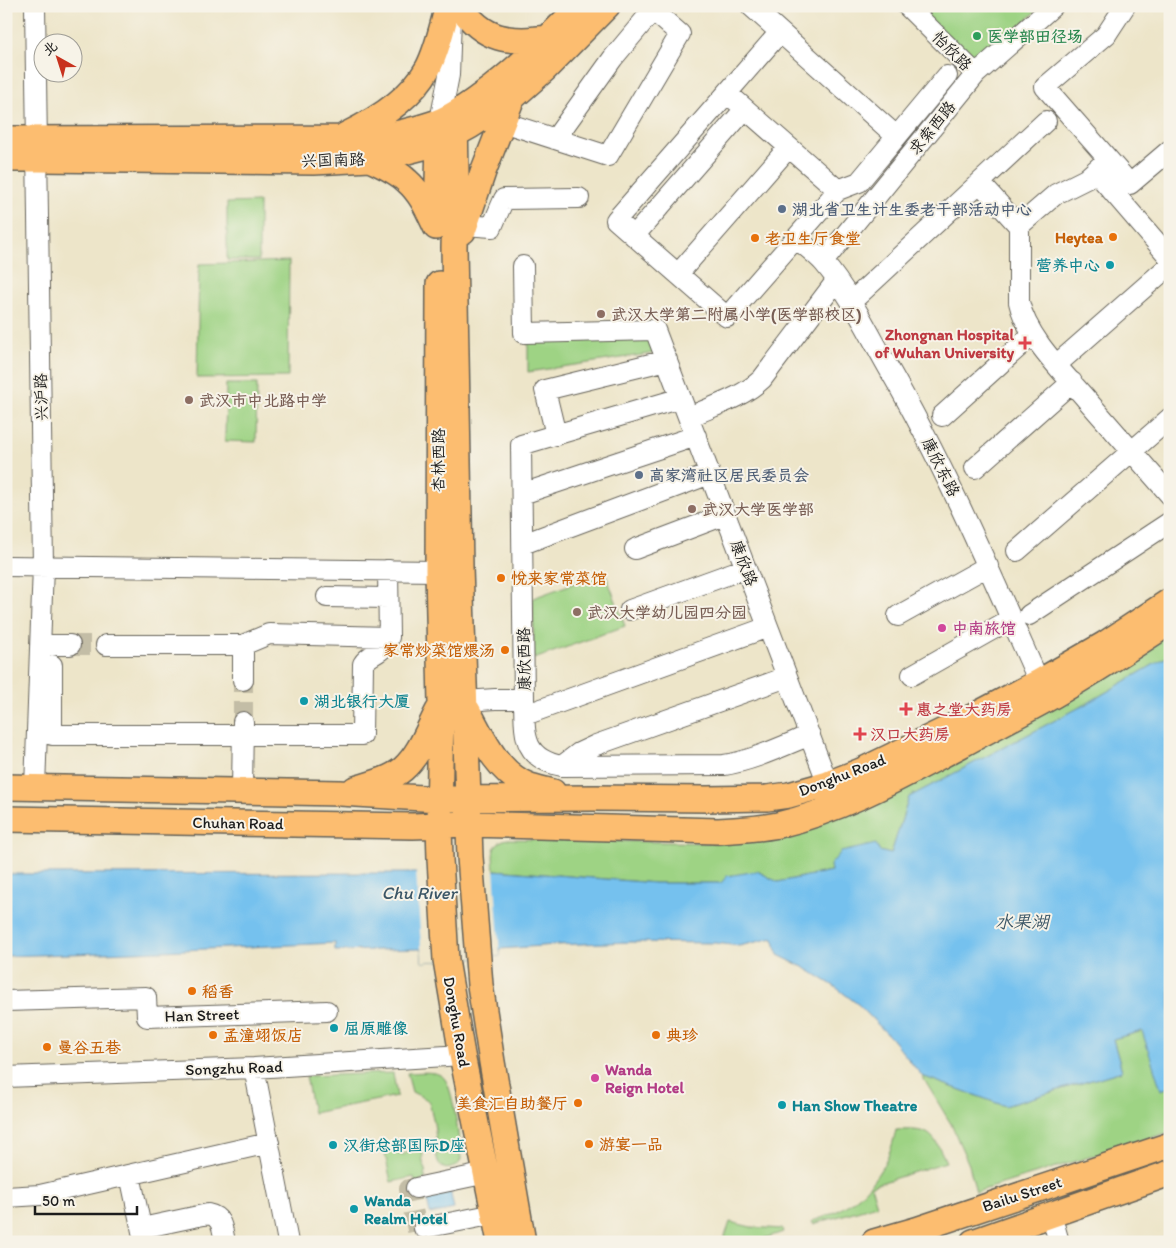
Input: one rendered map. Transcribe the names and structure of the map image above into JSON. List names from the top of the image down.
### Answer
{
  "streets": {
    "main road": [
      "兴国南路",
      "杏林西路",
      "Donghu Road",
      "Chuhan Road",
      "Bailu Street"
    ],
    "street": [
      "怡欣路",
      "求索西路",
      "兴沪路",
      "康欣东路",
      "康欣路",
      "康欣西路",
      "Han Street",
      "Songzhu Road"
    ]
  },
  "crossings": [
    ["怡欣路", "求索西路"],
    ["求索西路", "康欣东路"],
    ["兴国南路", "兴沪路"],
    ["兴国南路", "杏林西路"],
    ["兴沪路", "Chuhan Road"],
    ["杏林西路", "Donghu Road"],
    ["杏林西路", "Chuhan Road"],
    ["康欣东路", "Donghu Road"],
    ["康欣路", "康欣西路"],
    ["康欣路", "Donghu Road"],
    ["Donghu Road", "Chuhan Road"],
    ["Donghu Road", "Songzhu Road"]
  ],
  "water": ["Chu River", "水果湖"],
  "places": {
    "other": [
      "医学部田径场",
      "湖北省卫生计生委老干部活动中心",
      "Heytea",
      "老卫生厅食堂",
      "营养中心",
      "武汉大学第二附属小学(医学部校区)",
      "武汉市中北路中学",
      "高家湾社区居民委员会",
      "武汉大学医学部",
      "悦来家常菜馆",
      "武汉大学幼儿园四分园",
      "中南旅馆",
      "家常炒菜馆煨汤",
      "湖北银行大厦",
      "稻香",
      "屈原雕像",
      "孟潼翊饭店",
      "典珍",
      "曼谷五巷",
      "Wanda Reign Hotel",
      "美食汇自助餐厅",
      "Han Show Theatre",
      "游宴一品",
      "汉街总部国际D座",
      "Wanda Realm Hotel"
    ],
    "health": ["Zhongnan Hospital of Wuhan University", "惠之堂大药房", "汉口大药房"]
  },
  "scale_bar": "50 m",
  "north": "top left"
}
